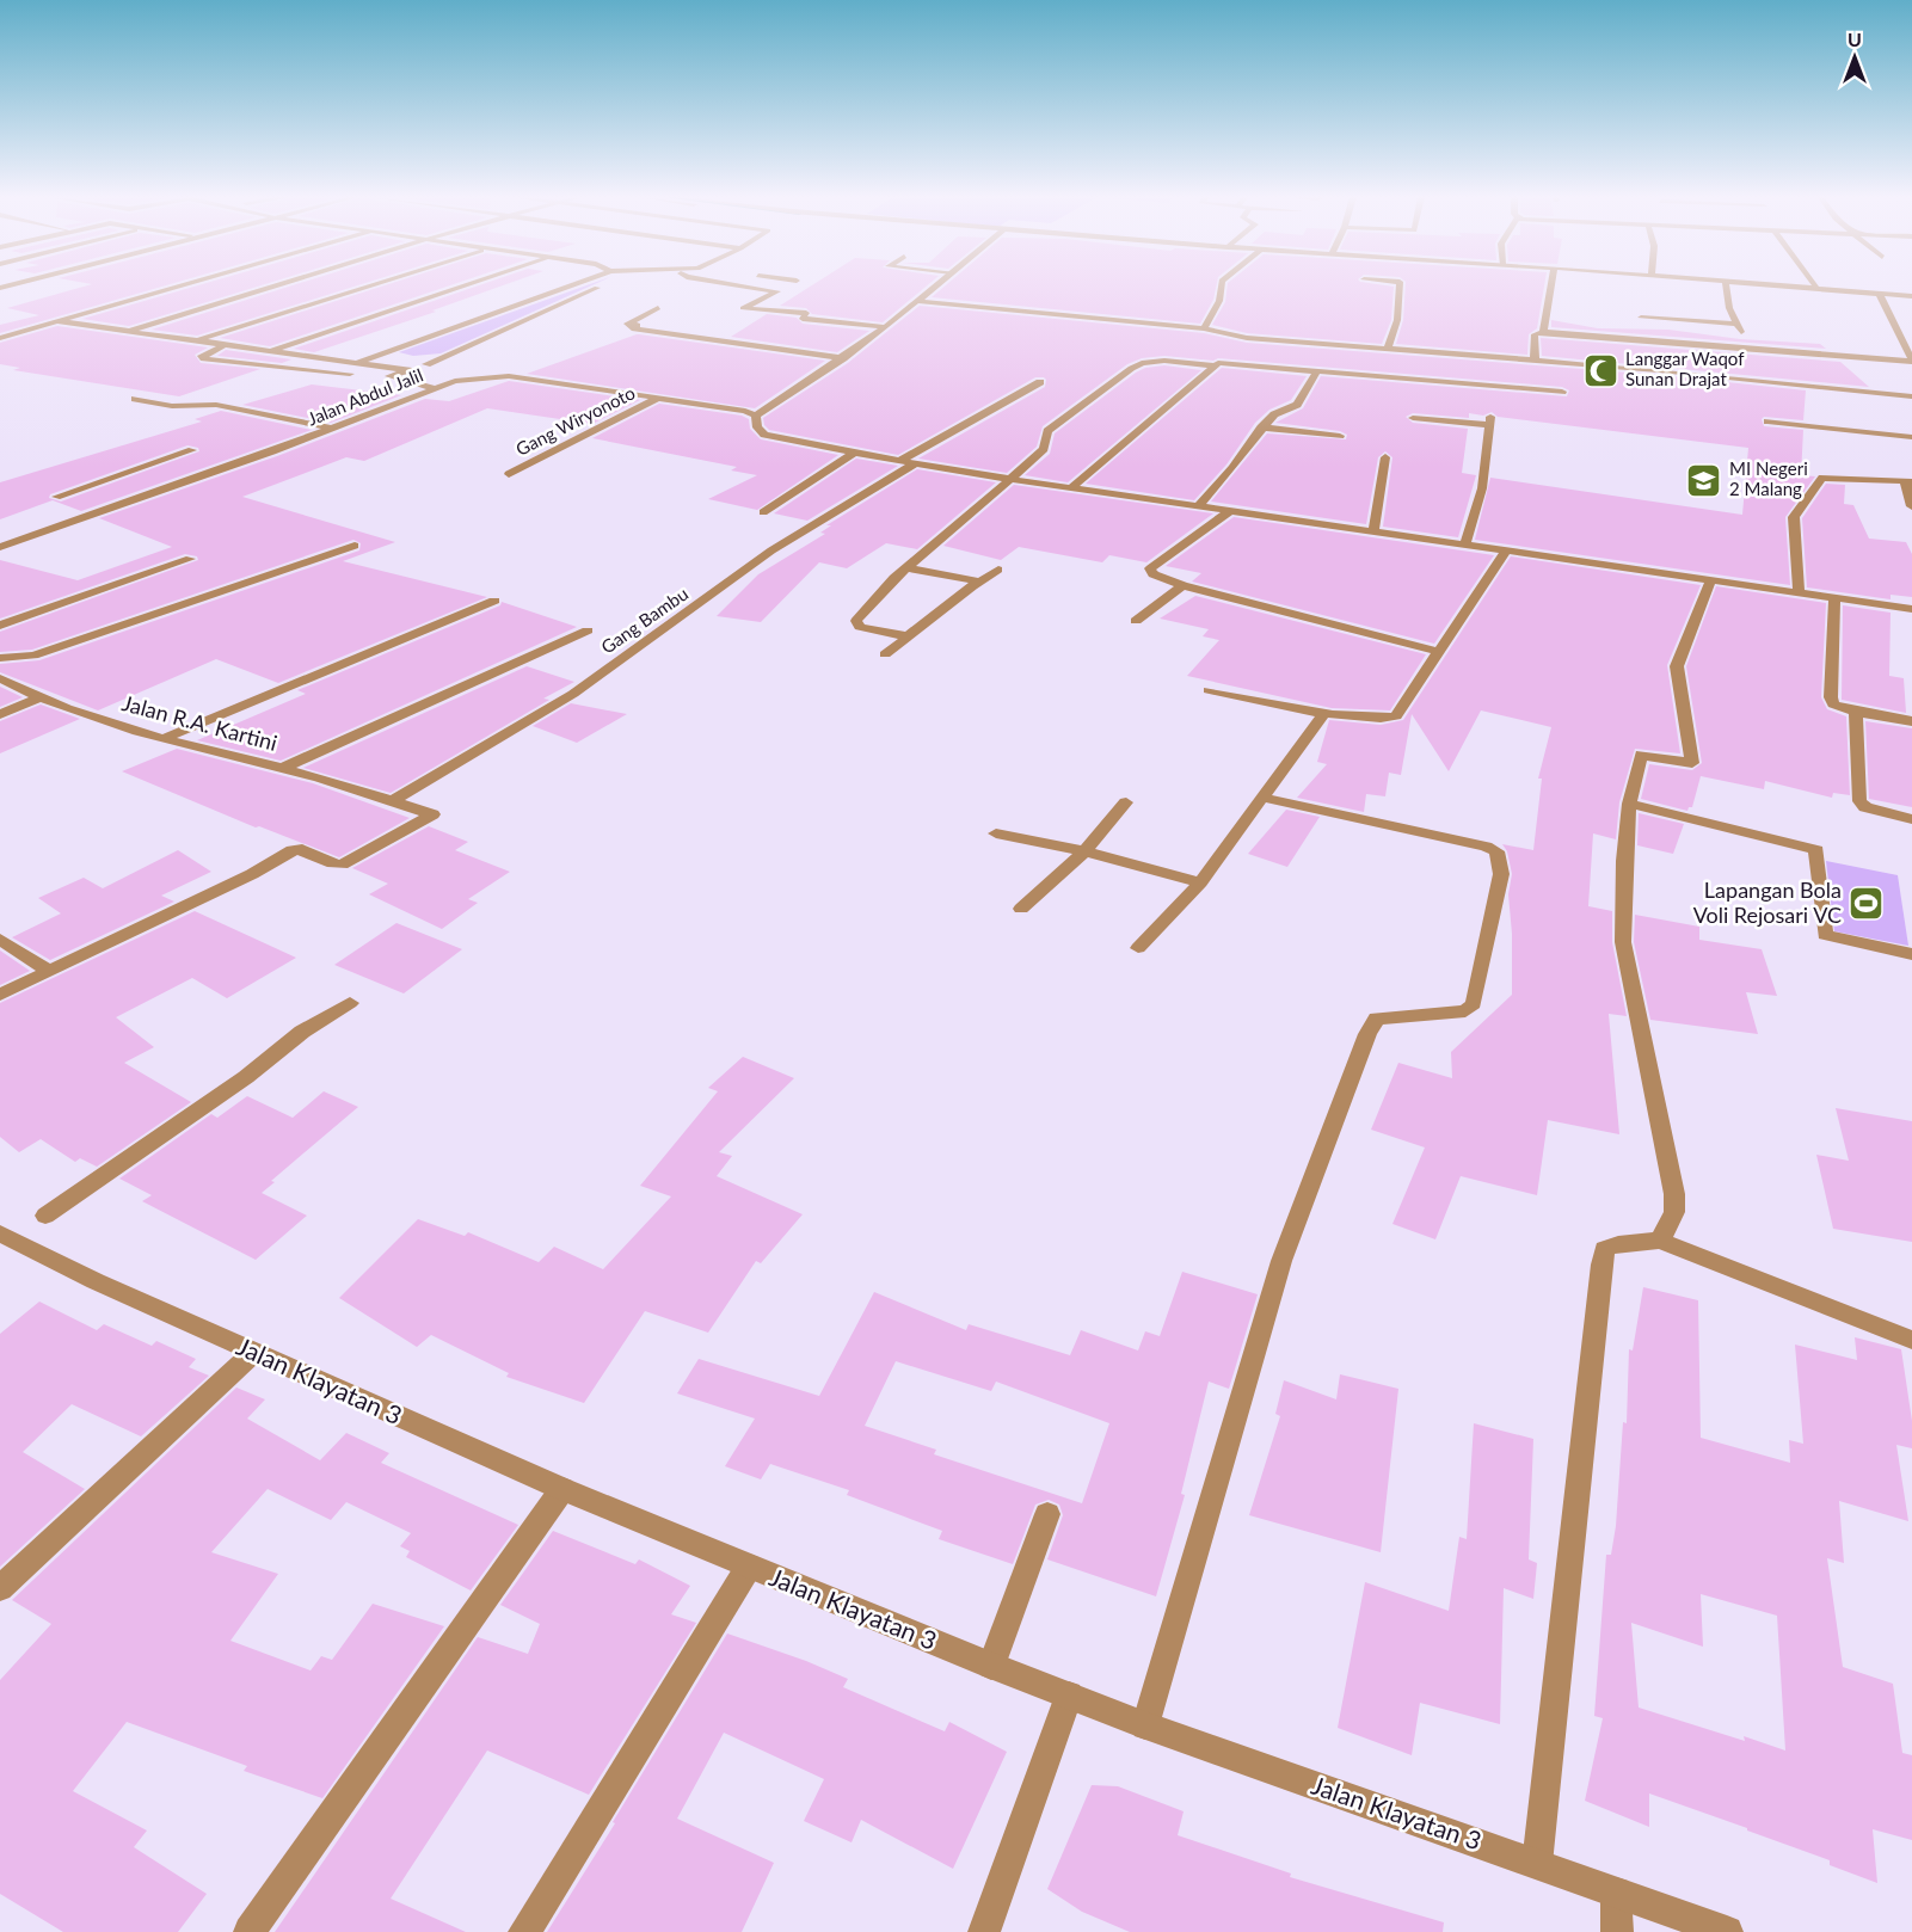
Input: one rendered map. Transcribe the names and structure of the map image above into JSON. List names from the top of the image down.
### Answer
{
  "streets": {
    "street": [
      "Jalan Abdul Jalil",
      "Gang Wiryonoto",
      "Gang Bambu",
      "Jalan R.A. Kartini",
      "Jalan Klayatan 3"
    ]
  },
  "crossings": [
    ["Jalan Abdul Jalil", "Gang Wiryonoto"],
    ["Gang Bambu", "Jalan R.A. Kartini"]
  ],
  "places": {
    "mosque": ["Langgar Waqof Sunan Drajat"],
    "school or university": ["MI Negeri 2 Malang"],
    "sports": ["Lapangan Bola Voli Rejosari VC"]
  },
  "north": "top"
}
